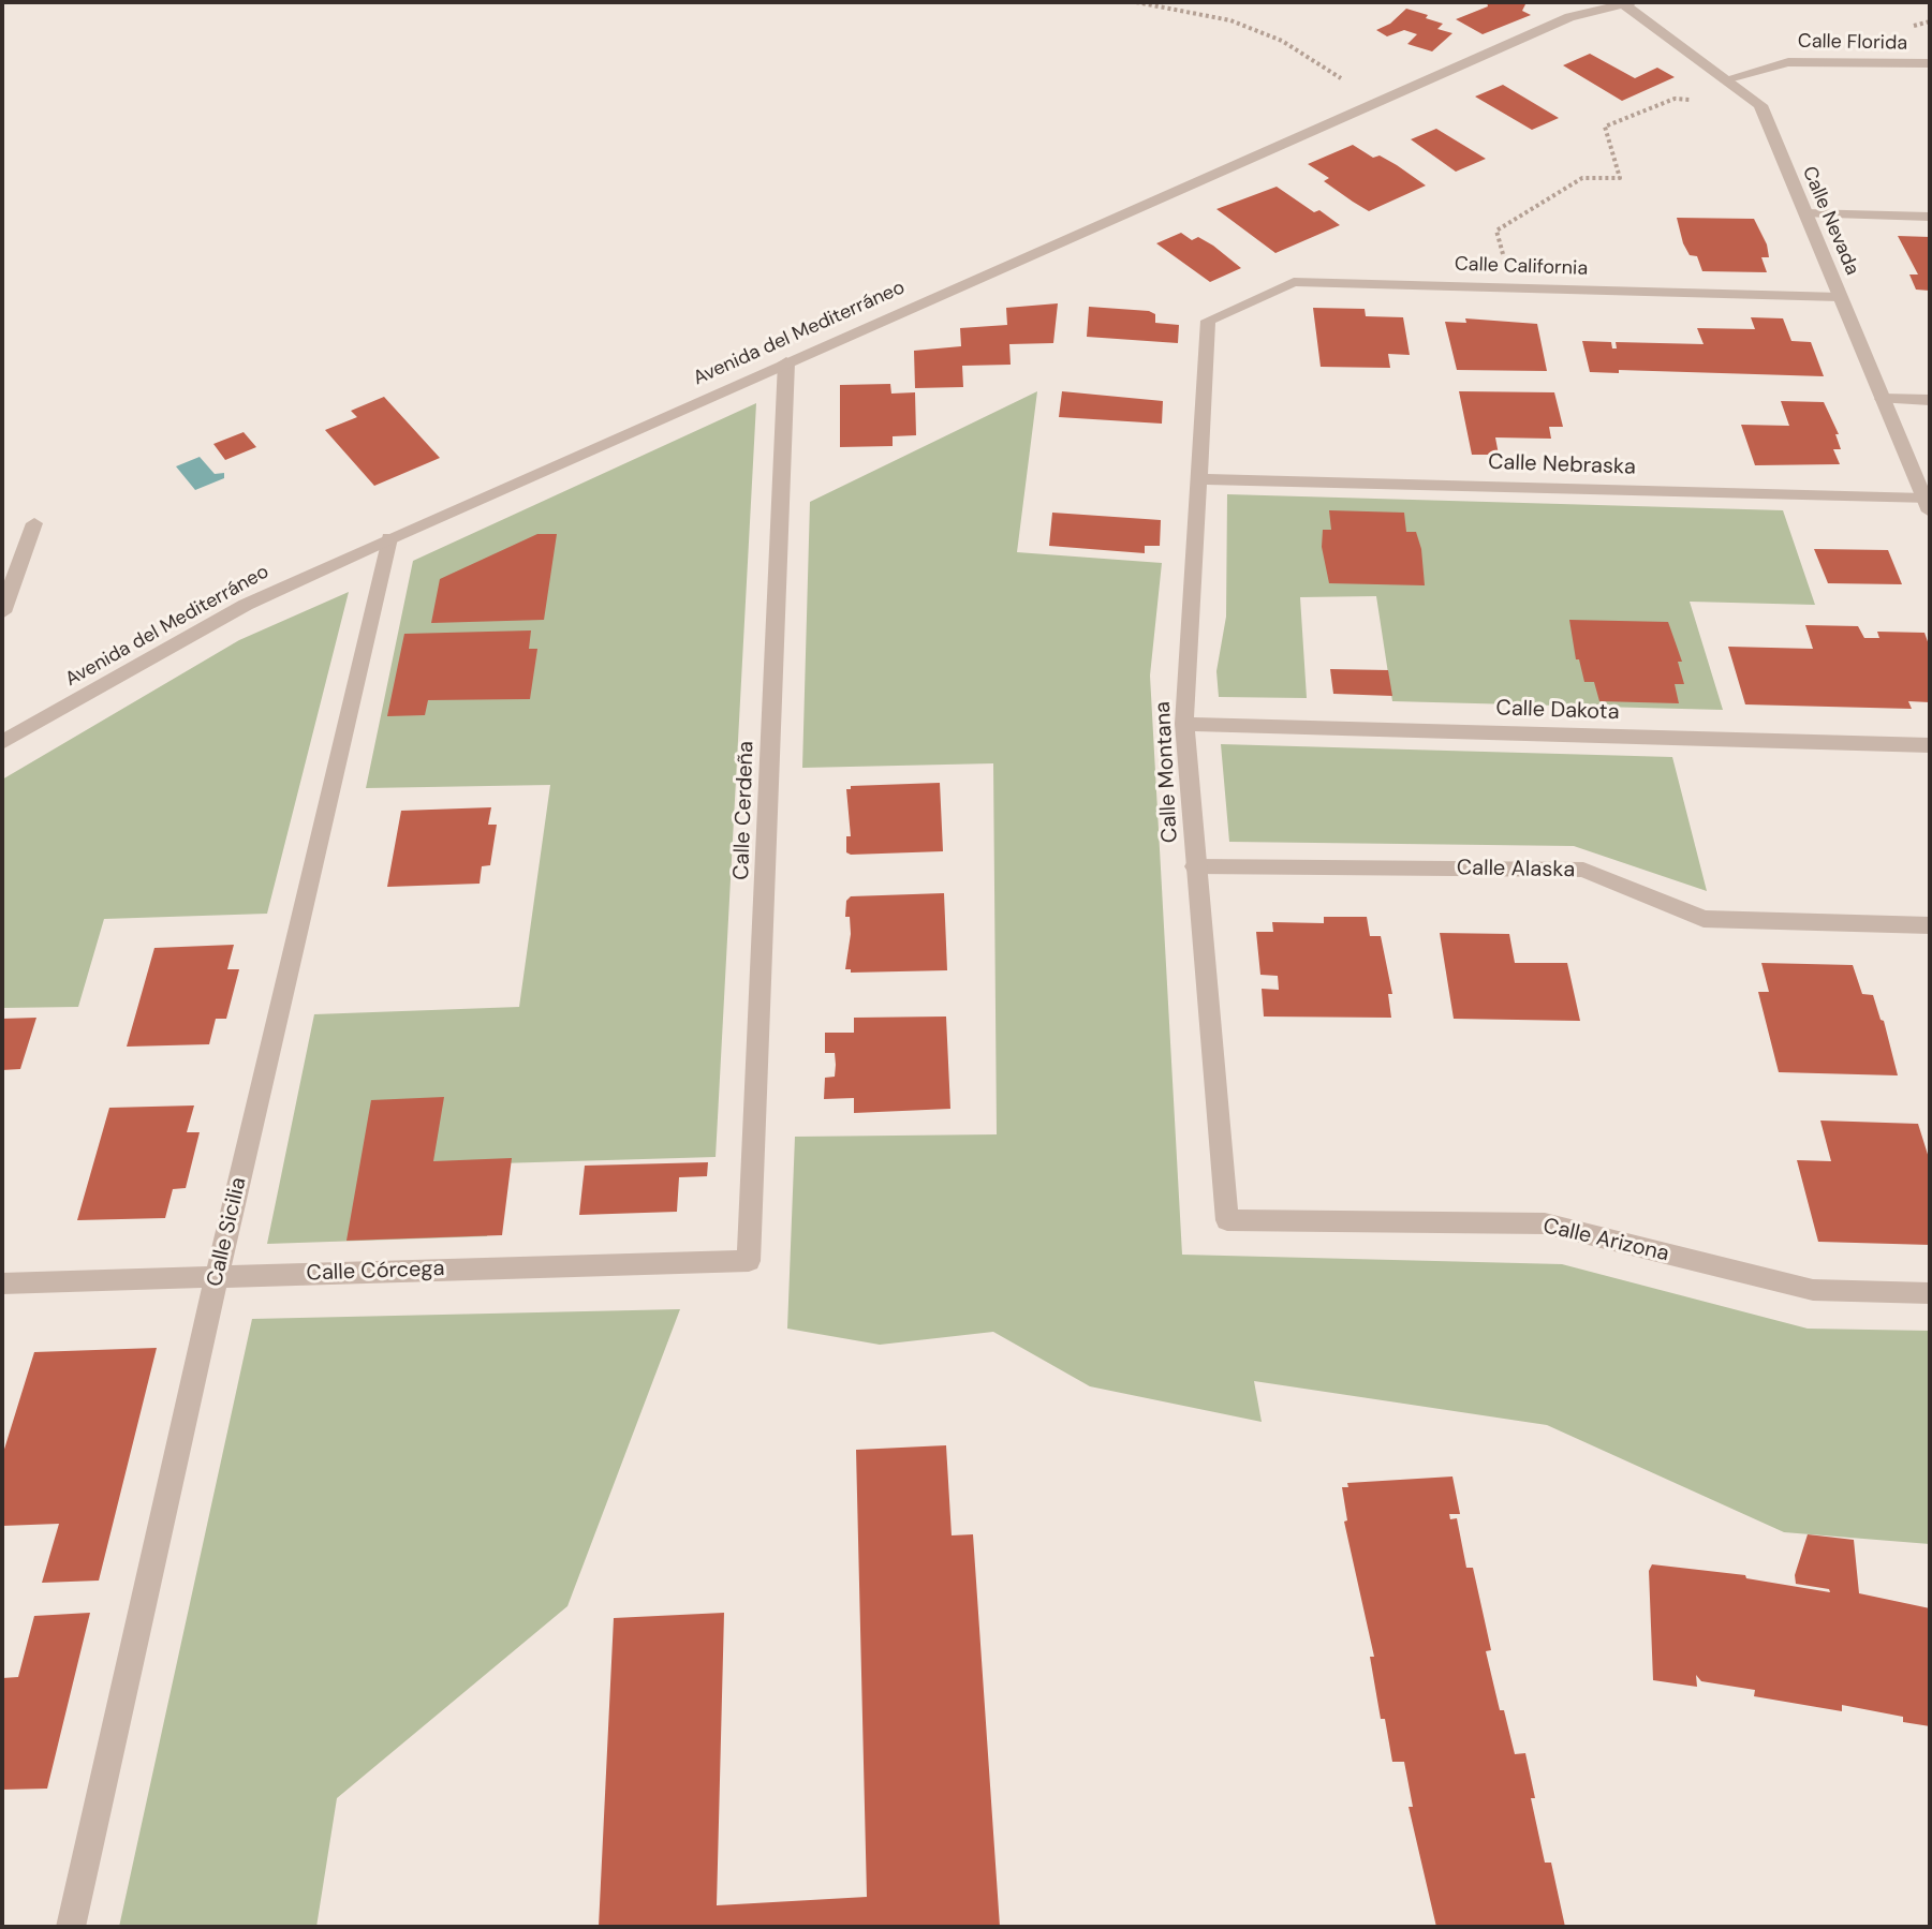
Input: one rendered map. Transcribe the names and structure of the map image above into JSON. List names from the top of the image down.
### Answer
{
  "streets": {
    "street": [
      "Calle Florida",
      "Calle Nevada",
      "Calle California",
      "Avenida del Mediterráneo",
      "Calle Nebraska",
      "Calle Dakota",
      "Calle Montana",
      "Calle Cerdeña",
      "Calle Alaska",
      "Calle Sicilia",
      "Calle Arizona",
      "Calle Córcega"
    ]
  },
  "crossings": [
    ["Calle Florida", "Calle Nevada"],
    ["Calle Nevada", "Calle California"],
    ["Calle Nevada", "Avenida del Mediterráneo"],
    ["Calle Nevada", "Calle Nebraska"],
    ["Calle California", "Calle Montana"],
    ["Avenida del Mediterráneo", "Calle Cerdeña"],
    ["Avenida del Mediterráneo", "Calle Sicilia"],
    ["Calle Nebraska", "Calle Montana"],
    ["Calle Dakota", "Calle Montana"],
    ["Calle Montana", "Calle Alaska"],
    ["Calle Montana", "Calle Arizona"],
    ["Calle Cerdeña", "Calle Córcega"],
    ["Calle Sicilia", "Calle Córcega"]
  ]
}
